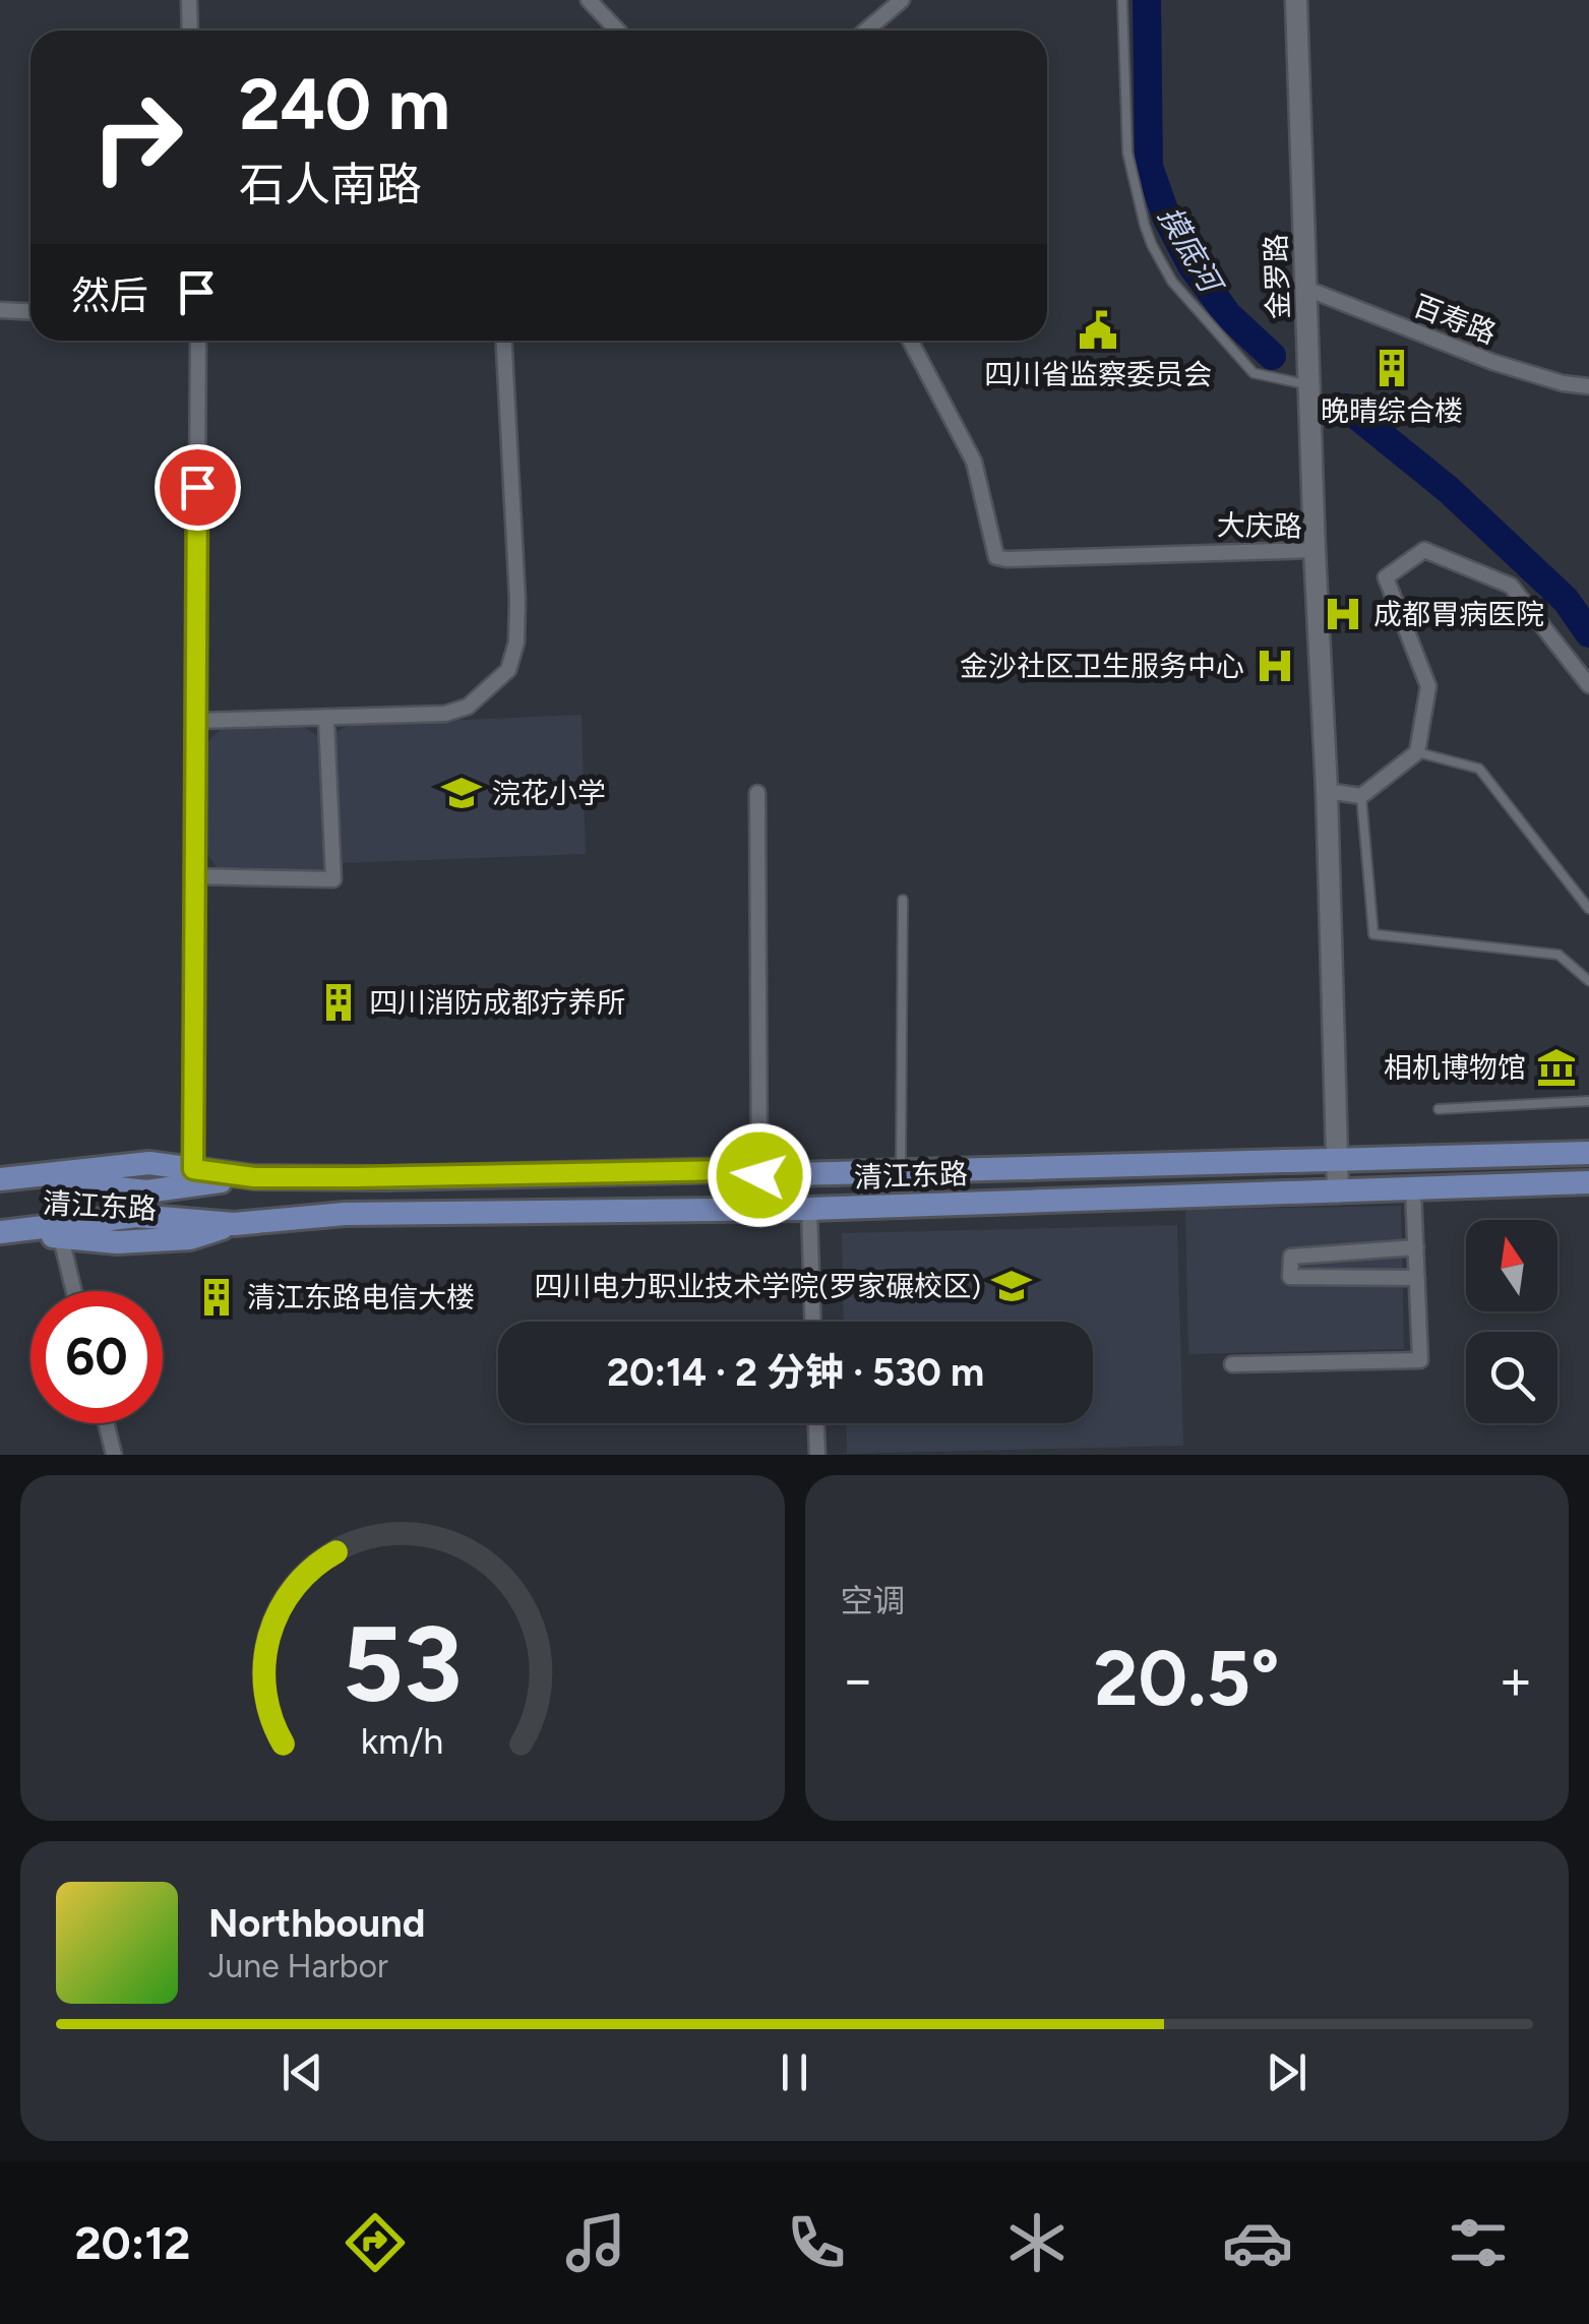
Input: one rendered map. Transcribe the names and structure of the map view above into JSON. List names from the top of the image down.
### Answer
{
  "streets": {
    "main road": ["清江东路"],
    "street": ["金罗路", "百寿路", "大庆路"]
  },
  "crossings": [
    ["金罗路", "百寿路"],
    ["金罗路", "大庆路"],
    ["大庆路", "清江东路"]
  ],
  "water": ["摸底河"],
  "places": {
    "public building": ["四川省监察委员会"],
    "building": ["晚晴综合楼", "四川消防成都疗养所", "清江东路电信大楼"],
    "hospital": ["成都胃病医院", "金沙社区卫生服务中心"],
    "school or university": ["浣花小学", "四川电力职业技术学院(罗家碾校区)"],
    "museum": ["相机博物馆"]
  },
  "north": "top",
  "page": {
    "turn": ["240 m", "石人南路"],
    "then": "然后",
    "limit": "60",
    "trip": "20:14 · 2 分钟 · 530 m",
    "tile": "空调",
    "heat": ["−", "20.5°", "+"],
    "song": ["Northbound", "June Harbor"],
    "tabs": "20:12",
    "gauge": ["53", "km/h"]
  }
}
